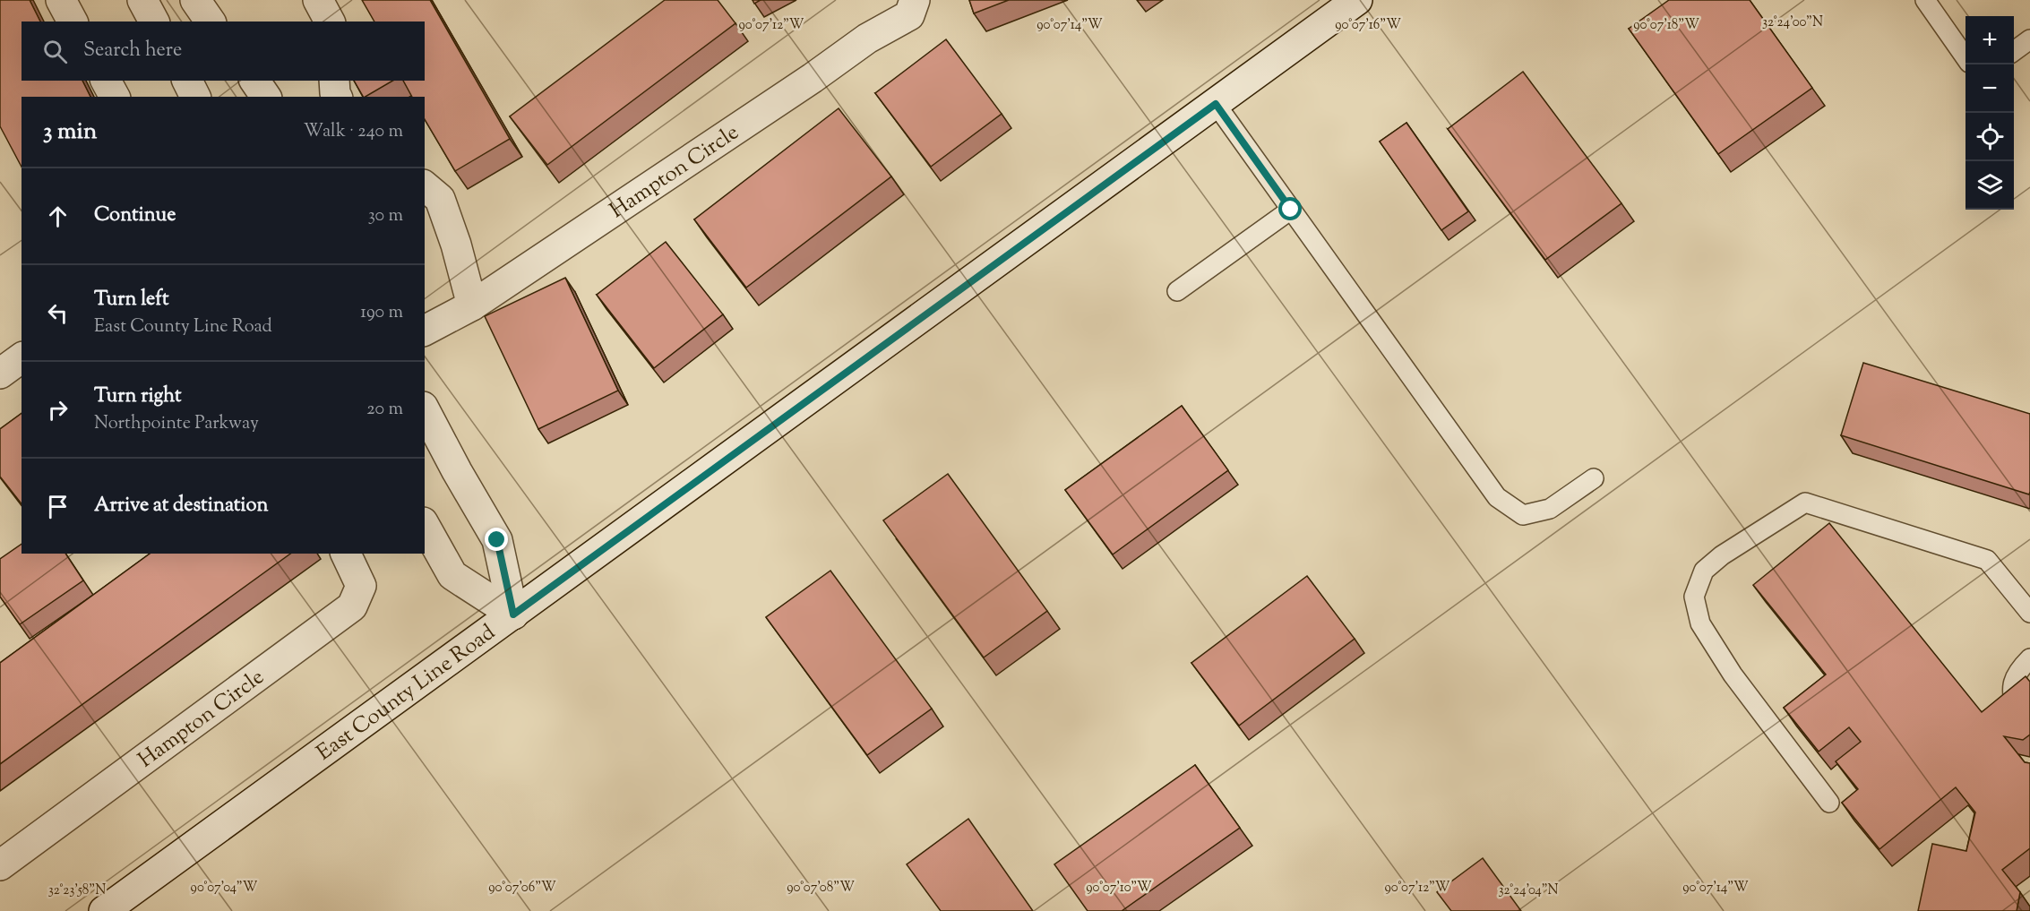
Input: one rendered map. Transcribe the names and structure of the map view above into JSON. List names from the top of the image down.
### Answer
{
  "streets": {
    "street": ["Hampton Circle", "East County Line Road"]
  },
  "page": {
    "map_buttons": ["+", "−"],
    "search": "Search here",
    "heading": ["3 min", "Walk · 240 m"],
    "list": [
      ["Continue", "30 m"],
      ["Turn left", "East County Line Road", "190 m"],
      ["Turn right", "Northpointe Parkway", "20 m"],
      "Arrive at destination"
    ]
  },
  "coordinates": [
    "32°24'00\"N",
    "90°07'12\"W",
    "90°07'14\"W",
    "90°07'16\"W",
    "90°07'18\"W",
    "90°07'04\"W",
    "90°07'06\"W",
    "90°07'08\"W",
    "90°07'10\"W",
    "32°23'58\"N",
    "32°24'04\"N"
  ]
}
